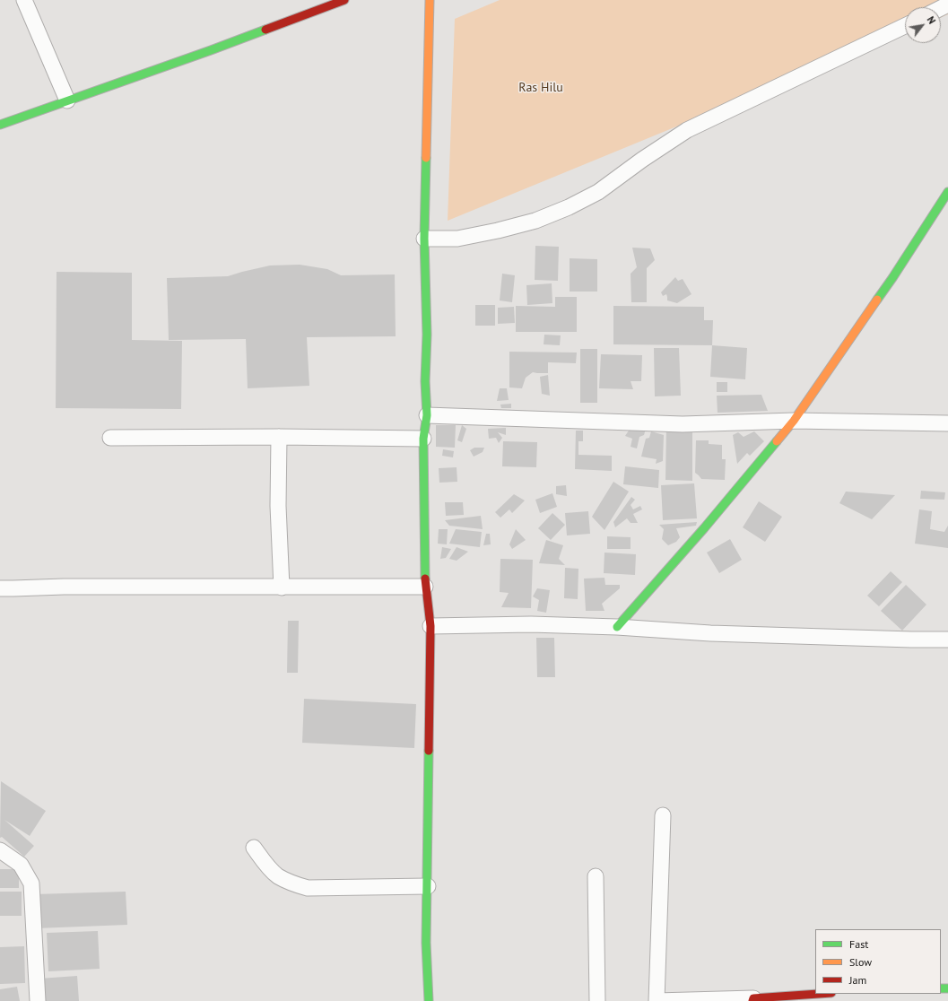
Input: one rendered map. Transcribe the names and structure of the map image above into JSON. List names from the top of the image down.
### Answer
{
  "parks": ["Ras Hilu"],
  "legend": ["Fast", "Slow", "Jam"],
  "north": "top right"
}
